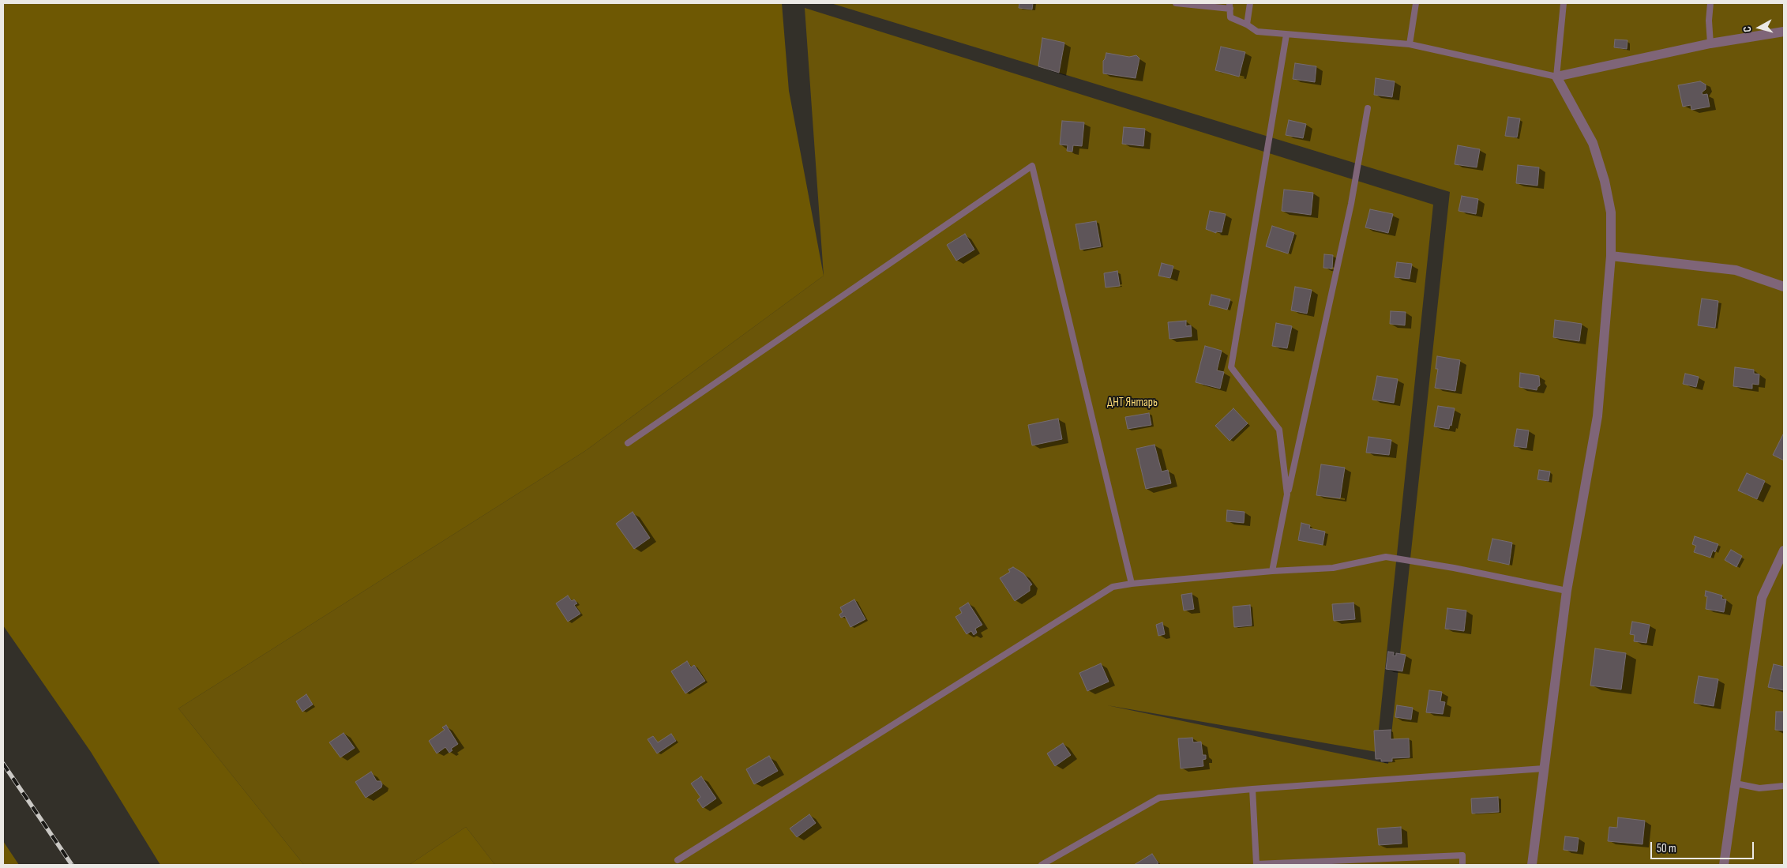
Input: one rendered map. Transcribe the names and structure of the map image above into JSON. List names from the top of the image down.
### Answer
{
  "parks": ["ДНТ Янтарь"],
  "scale_bar": "50 m",
  "north": "left"
}
